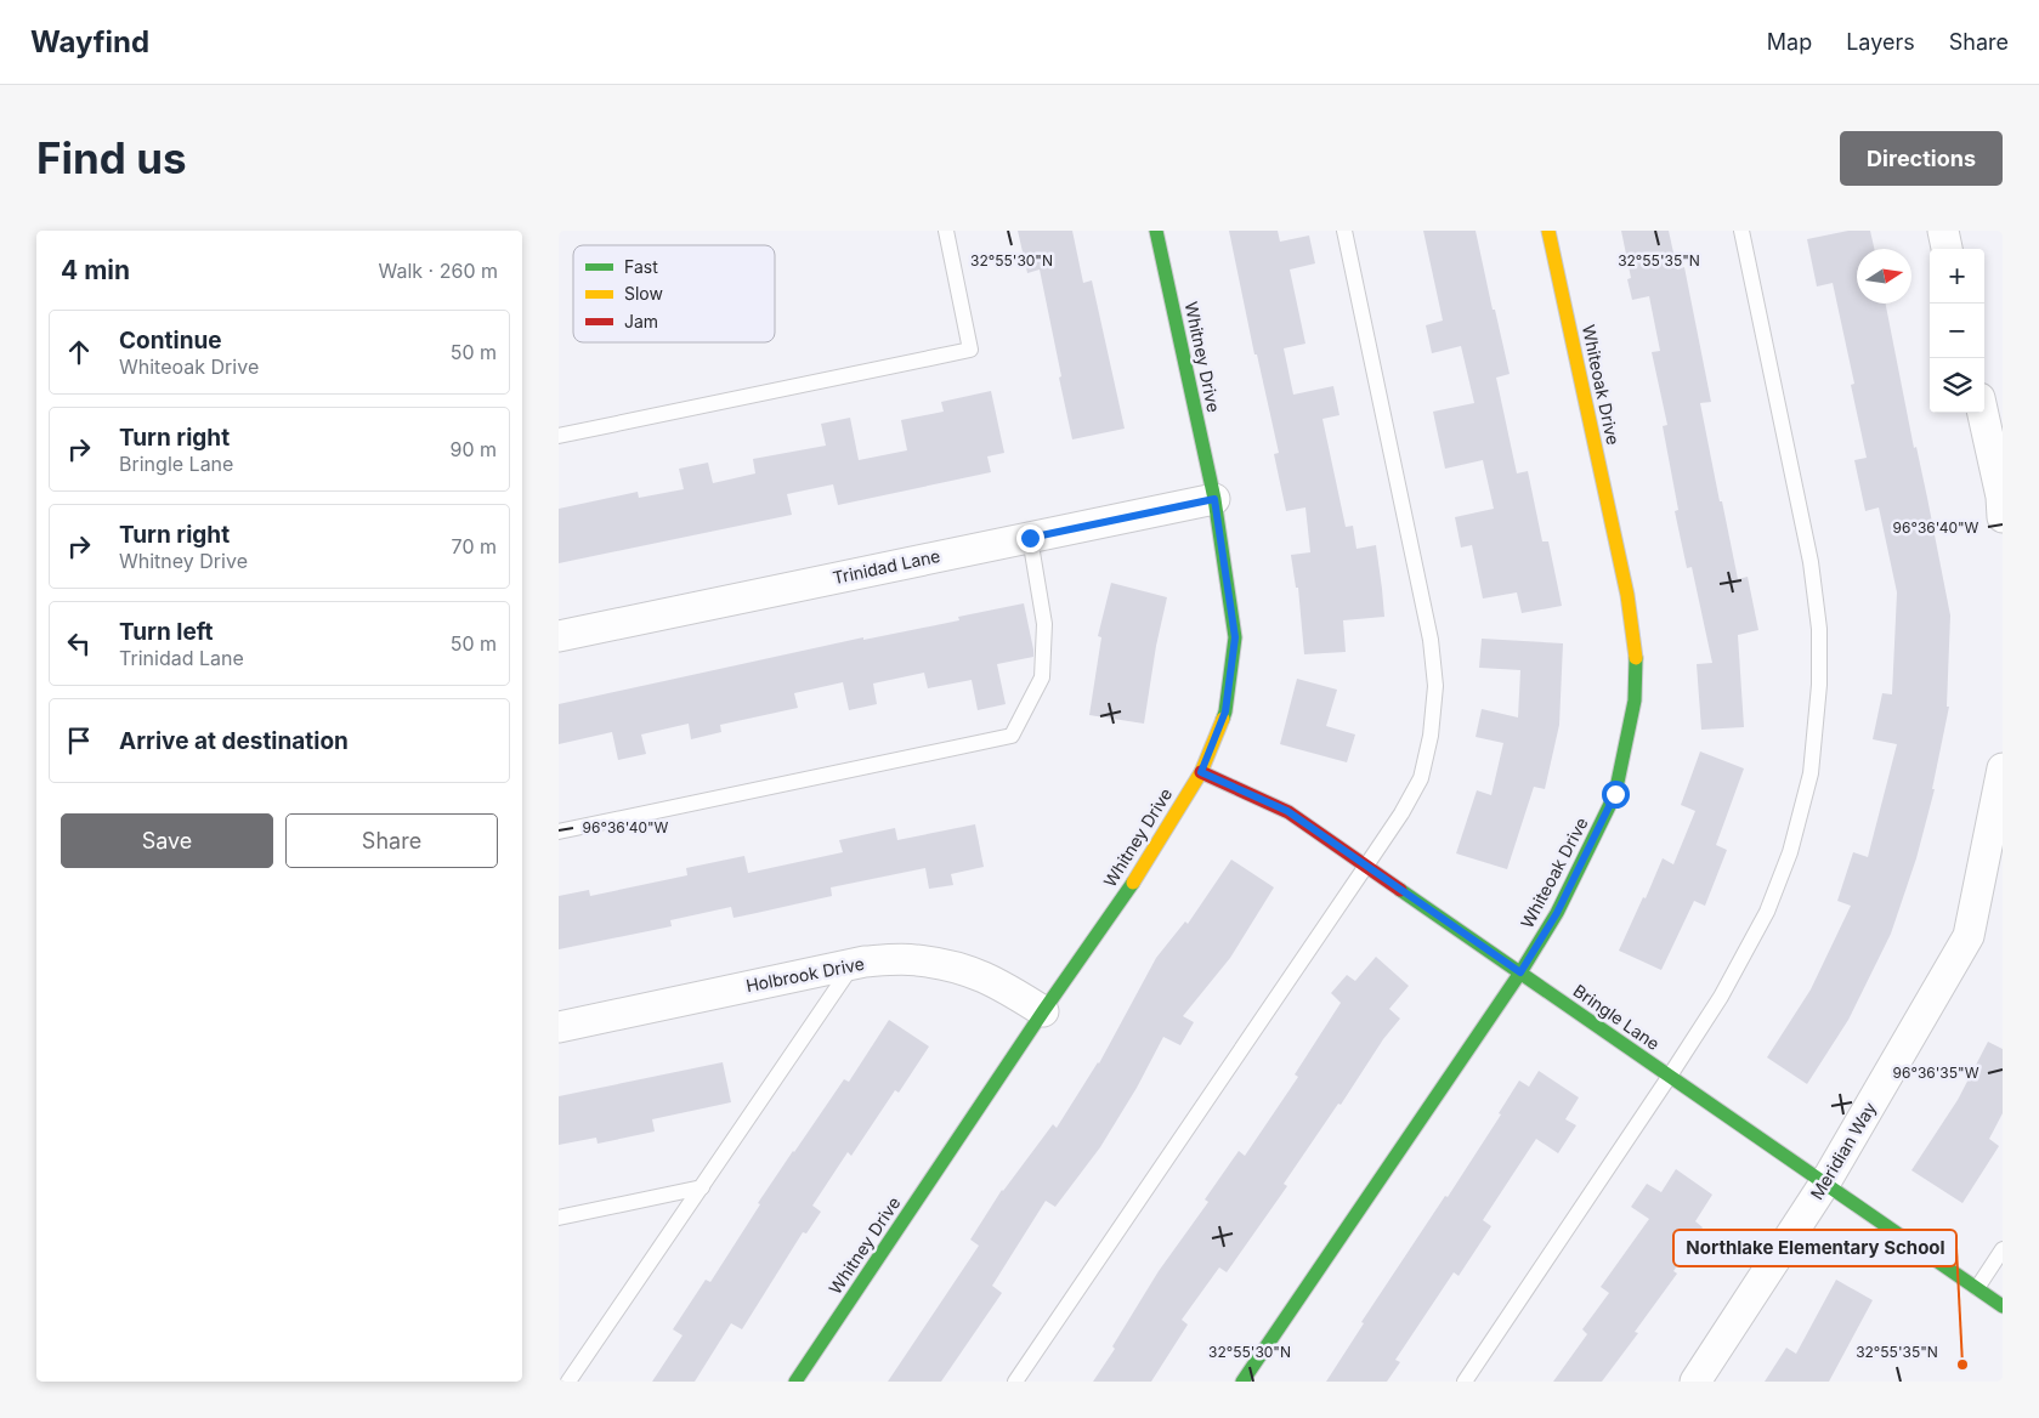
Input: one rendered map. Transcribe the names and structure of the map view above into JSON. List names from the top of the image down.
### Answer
{
  "streets": {
    "street": [
      "Whitney Drive",
      "Whiteoak Drive",
      "Trinidad Lane",
      "Holbrook Drive",
      "Bringle Lane",
      "Meridian Way"
    ]
  },
  "crossings": [
    ["Whitney Drive", "Trinidad Lane"],
    ["Whitney Drive", "Holbrook Drive"],
    ["Whitney Drive", "Bringle Lane"],
    ["Whiteoak Drive", "Bringle Lane"],
    ["Bringle Lane", "Meridian Way"]
  ],
  "places": ["Northlake Elementary School"],
  "legend": ["Fast", "Slow", "Jam"],
  "north": "right",
  "page": {
    "header": "Wayfind",
    "nav": ["Map", "Layers", "Share"],
    "buttons": [
      "Directions",
      ["Save", "Share"]
    ],
    "title": "Find us",
    "heading": ["4 min", "Walk · 260 m"],
    "map_buttons": ["+", "−"],
    "list": [
      ["Continue", "Whiteoak Drive", "50 m"],
      ["Turn right", "Bringle Lane", "90 m"],
      ["Turn right", "Whitney Drive", "70 m"],
      ["Turn left", "Trinidad Lane", "50 m"],
      "Arrive at destination"
    ]
  },
  "coordinates": [
    "32°55'30\"N",
    "32°55'35\"N",
    "96°36'40\"W",
    "96°36'35\"W"
  ]
}
